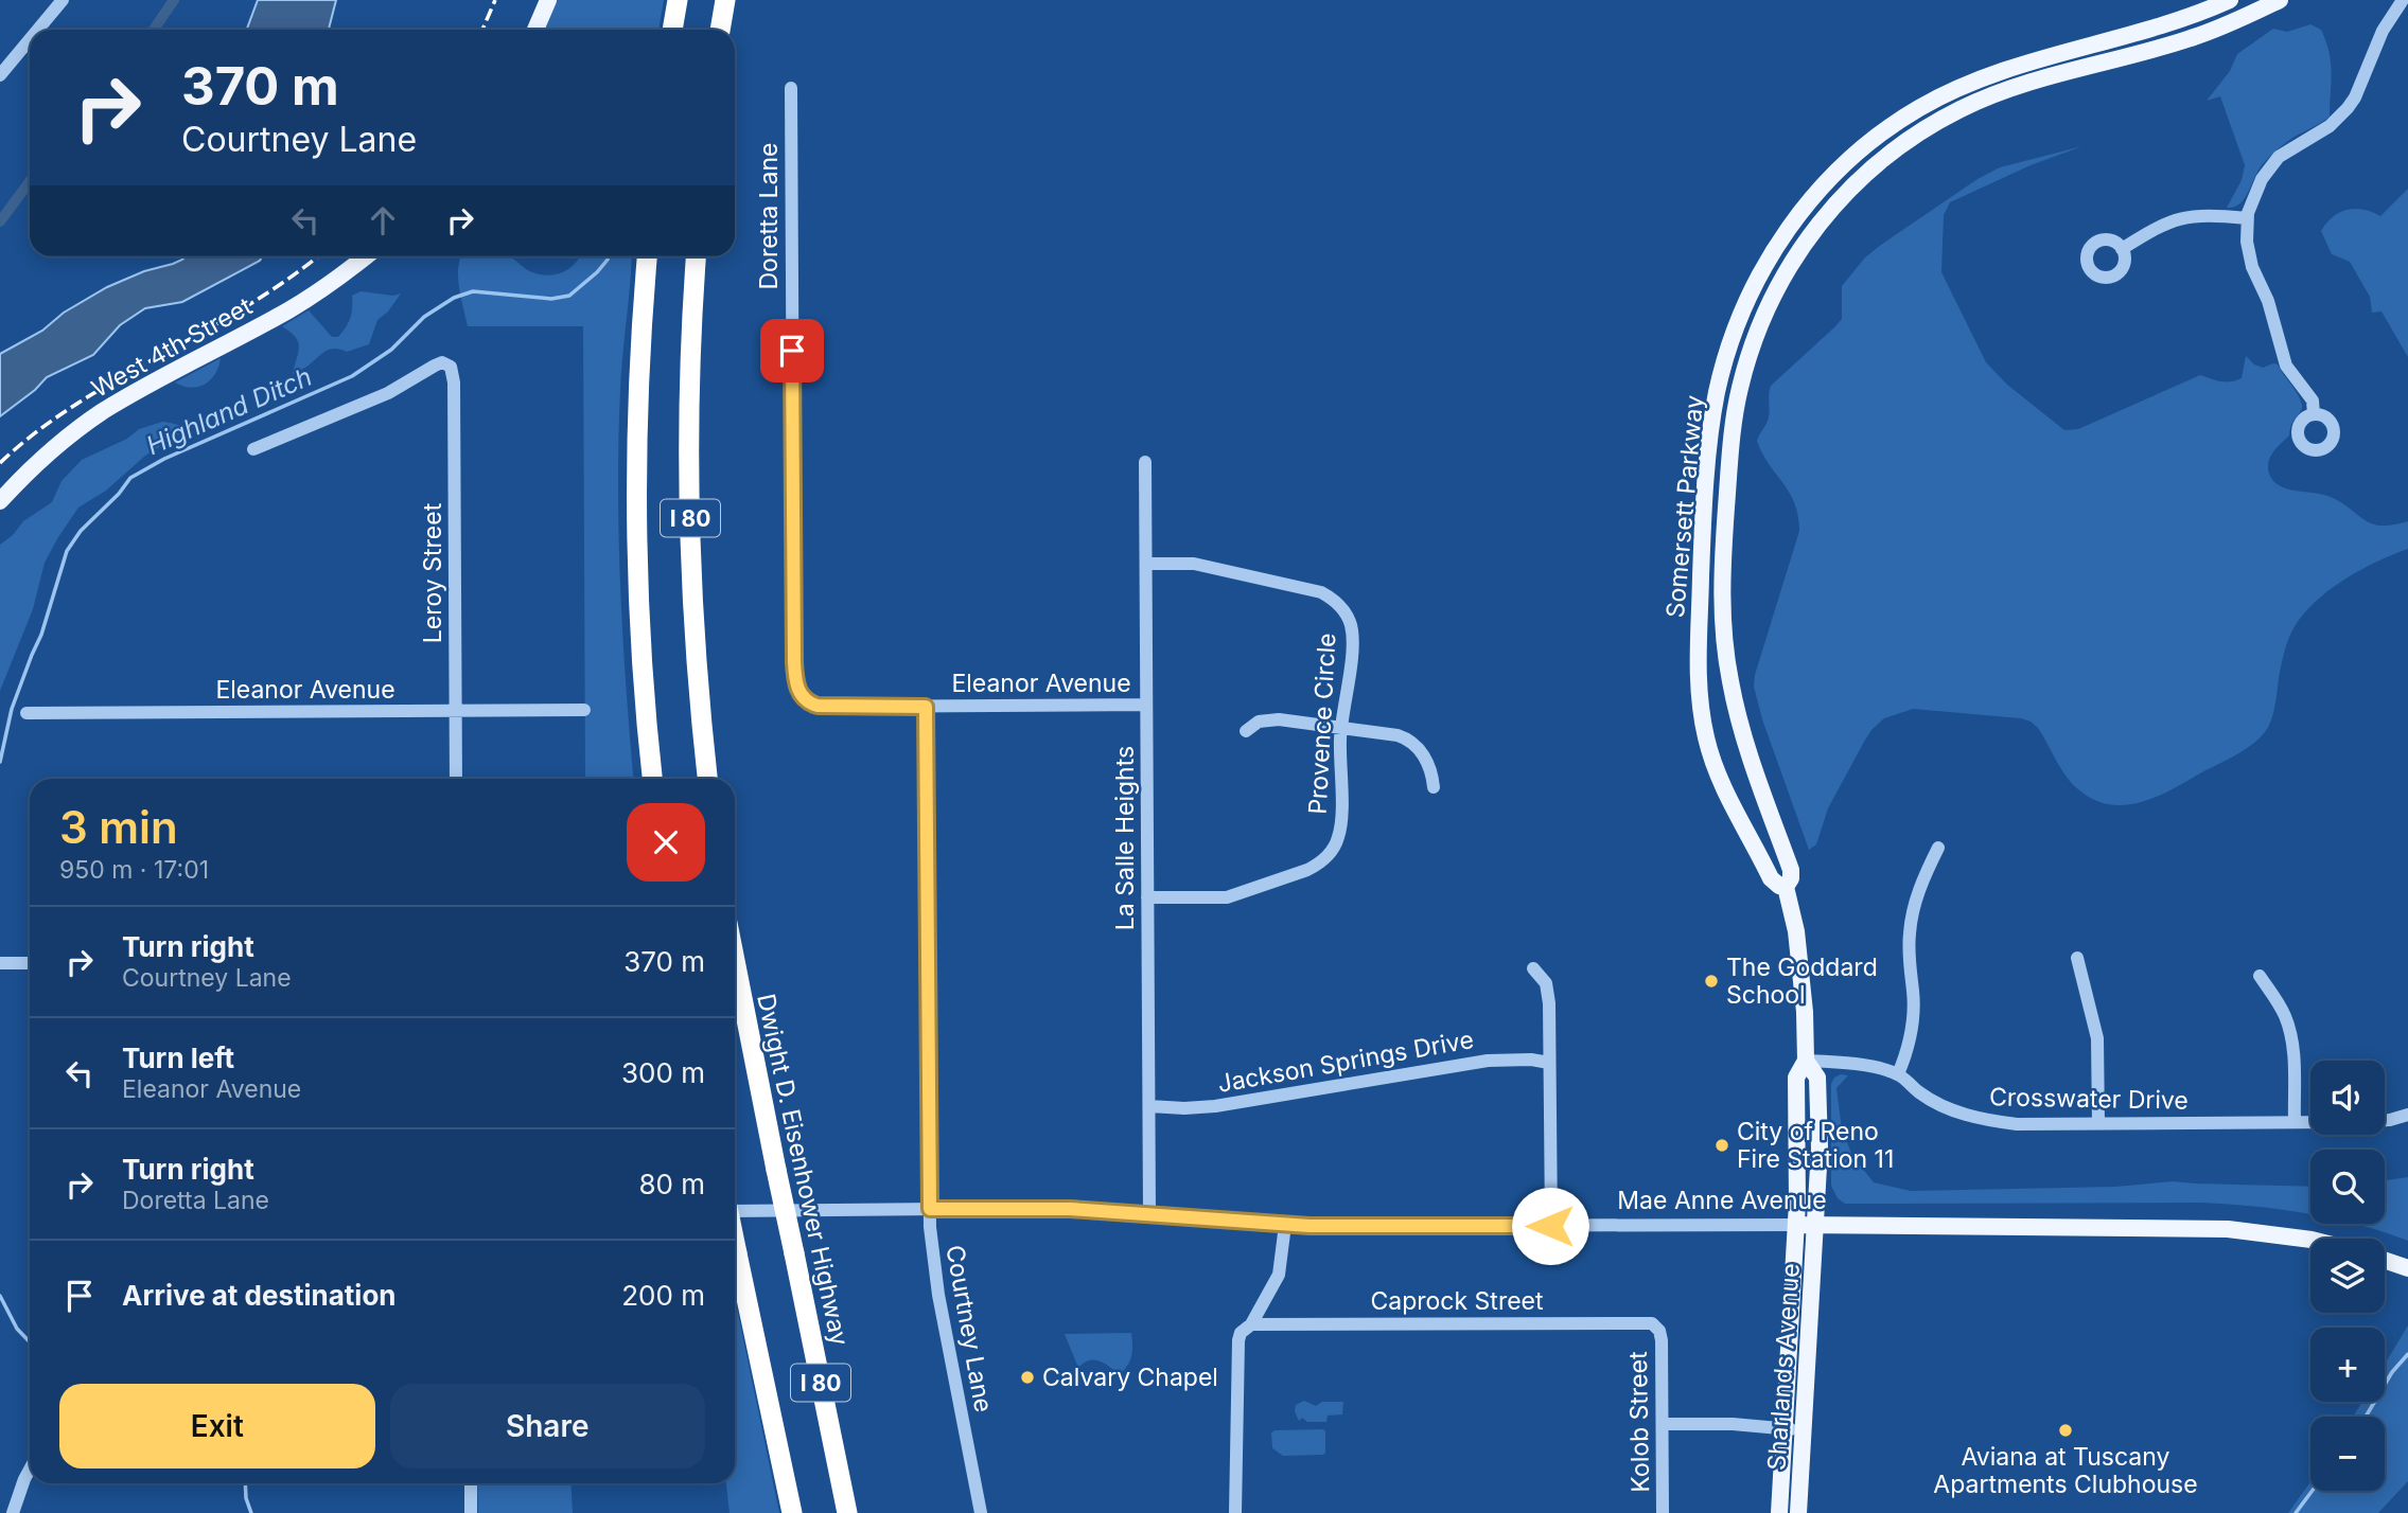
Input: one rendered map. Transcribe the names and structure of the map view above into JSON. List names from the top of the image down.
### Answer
{
  "streets": {
    "highway": ["I 80", "Dwight D. Eisenhower Highway"],
    "main road": [
      "West 4th Street",
      "Somersett Parkway",
      "Mae Anne Avenue",
      "Sharlands Avenue"
    ],
    "street": [
      "Doretta Lane",
      "Leroy Street",
      "Eleanor Avenue",
      "Provence Circle",
      "La Salle Heights",
      "Jackson Springs Drive",
      "Crosswater Drive",
      "Caprock Street",
      "Courtney Lane",
      "Kolob Street"
    ]
  },
  "crossings": [
    ["Doretta Lane", "Eleanor Avenue"],
    ["Somersett Parkway", "Crosswater Drive"],
    ["Somersett Parkway", "Mae Anne Avenue"],
    ["Somersett Parkway", "Sharlands Avenue"],
    ["Leroy Street", "Eleanor Avenue"],
    ["Eleanor Avenue", "La Salle Heights"],
    ["Eleanor Avenue", "Courtney Lane"],
    ["Provence Circle", "La Salle Heights"],
    ["La Salle Heights", "Jackson Springs Drive"],
    ["La Salle Heights", "Mae Anne Avenue"],
    ["Mae Anne Avenue", "Courtney Lane"],
    ["Mae Anne Avenue", "Sharlands Avenue"],
    ["Caprock Street", "Kolob Street"]
  ],
  "water": ["Highland Ditch"],
  "places": [
    "The Goddard School",
    "City of Reno Fire Station 11",
    "Calvary Chapel",
    "Aviana at Tuscany Apartments Clubhouse"
  ],
  "page": {
    "turn": ["370 m", "Courtney Lane"],
    "heading": ["3 min", "950 m · 17:01"],
    "list": [
      {
        "name": "Turn right",
        "note": "Courtney Lane",
        "value": "370 m"
      },
      {
        "name": "Turn left",
        "note": "Eleanor Avenue",
        "value": "300 m"
      },
      {
        "name": "Turn right",
        "note": "Doretta Lane",
        "value": "80 m"
      },
      {
        "name": "Arrive at destination",
        "value": "200 m"
      }
    ],
    "map_buttons": ["+", "−"],
    "buttons": ["Exit", "Share"]
  }
}
